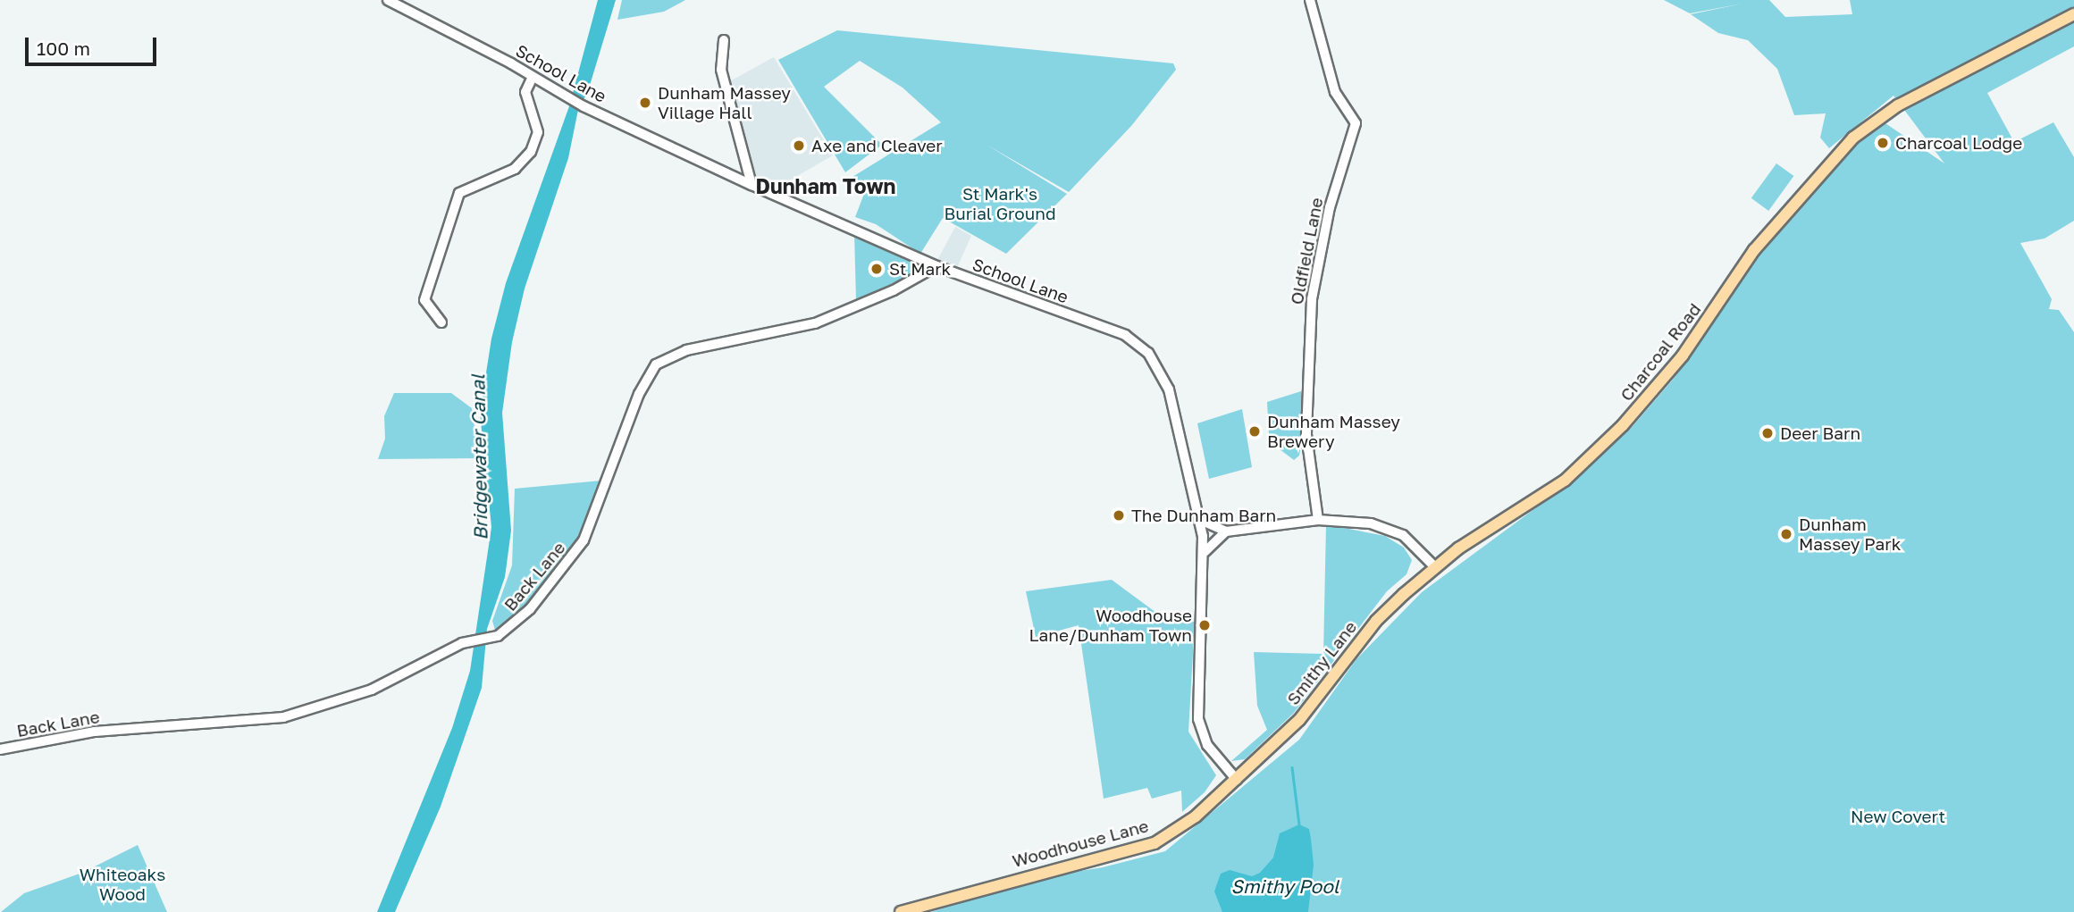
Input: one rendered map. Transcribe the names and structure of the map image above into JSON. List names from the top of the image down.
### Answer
{
  "streets": {
    "main road": ["Charcoal Road", "Smithy Lane", "Woodhouse Lane"],
    "street": ["School Lane", "Oldfield Lane", "Back Lane"]
  },
  "crossings": [
    ["School Lane", "Back Lane"],
    ["Charcoal Road", "Smithy Lane"],
    ["Smithy Lane", "Woodhouse Lane"]
  ],
  "districts": ["Dunham Town"],
  "water": ["Bridgewater Canal", "Smithy Pool"],
  "parks": ["St Mark's Burial Ground", "New Covert", "Whiteoaks Wood"],
  "places": [
    "Dunham Massey Village Hall",
    "Charcoal Lodge",
    "Axe and Cleaver",
    "St Mark",
    "Dunham Massey Brewery",
    "Deer Barn",
    "The Dunham Barn",
    "Dunham Massey Park",
    "Woodhouse Lane/Dunham Town"
  ],
  "scale_bar": "100 m"
}
